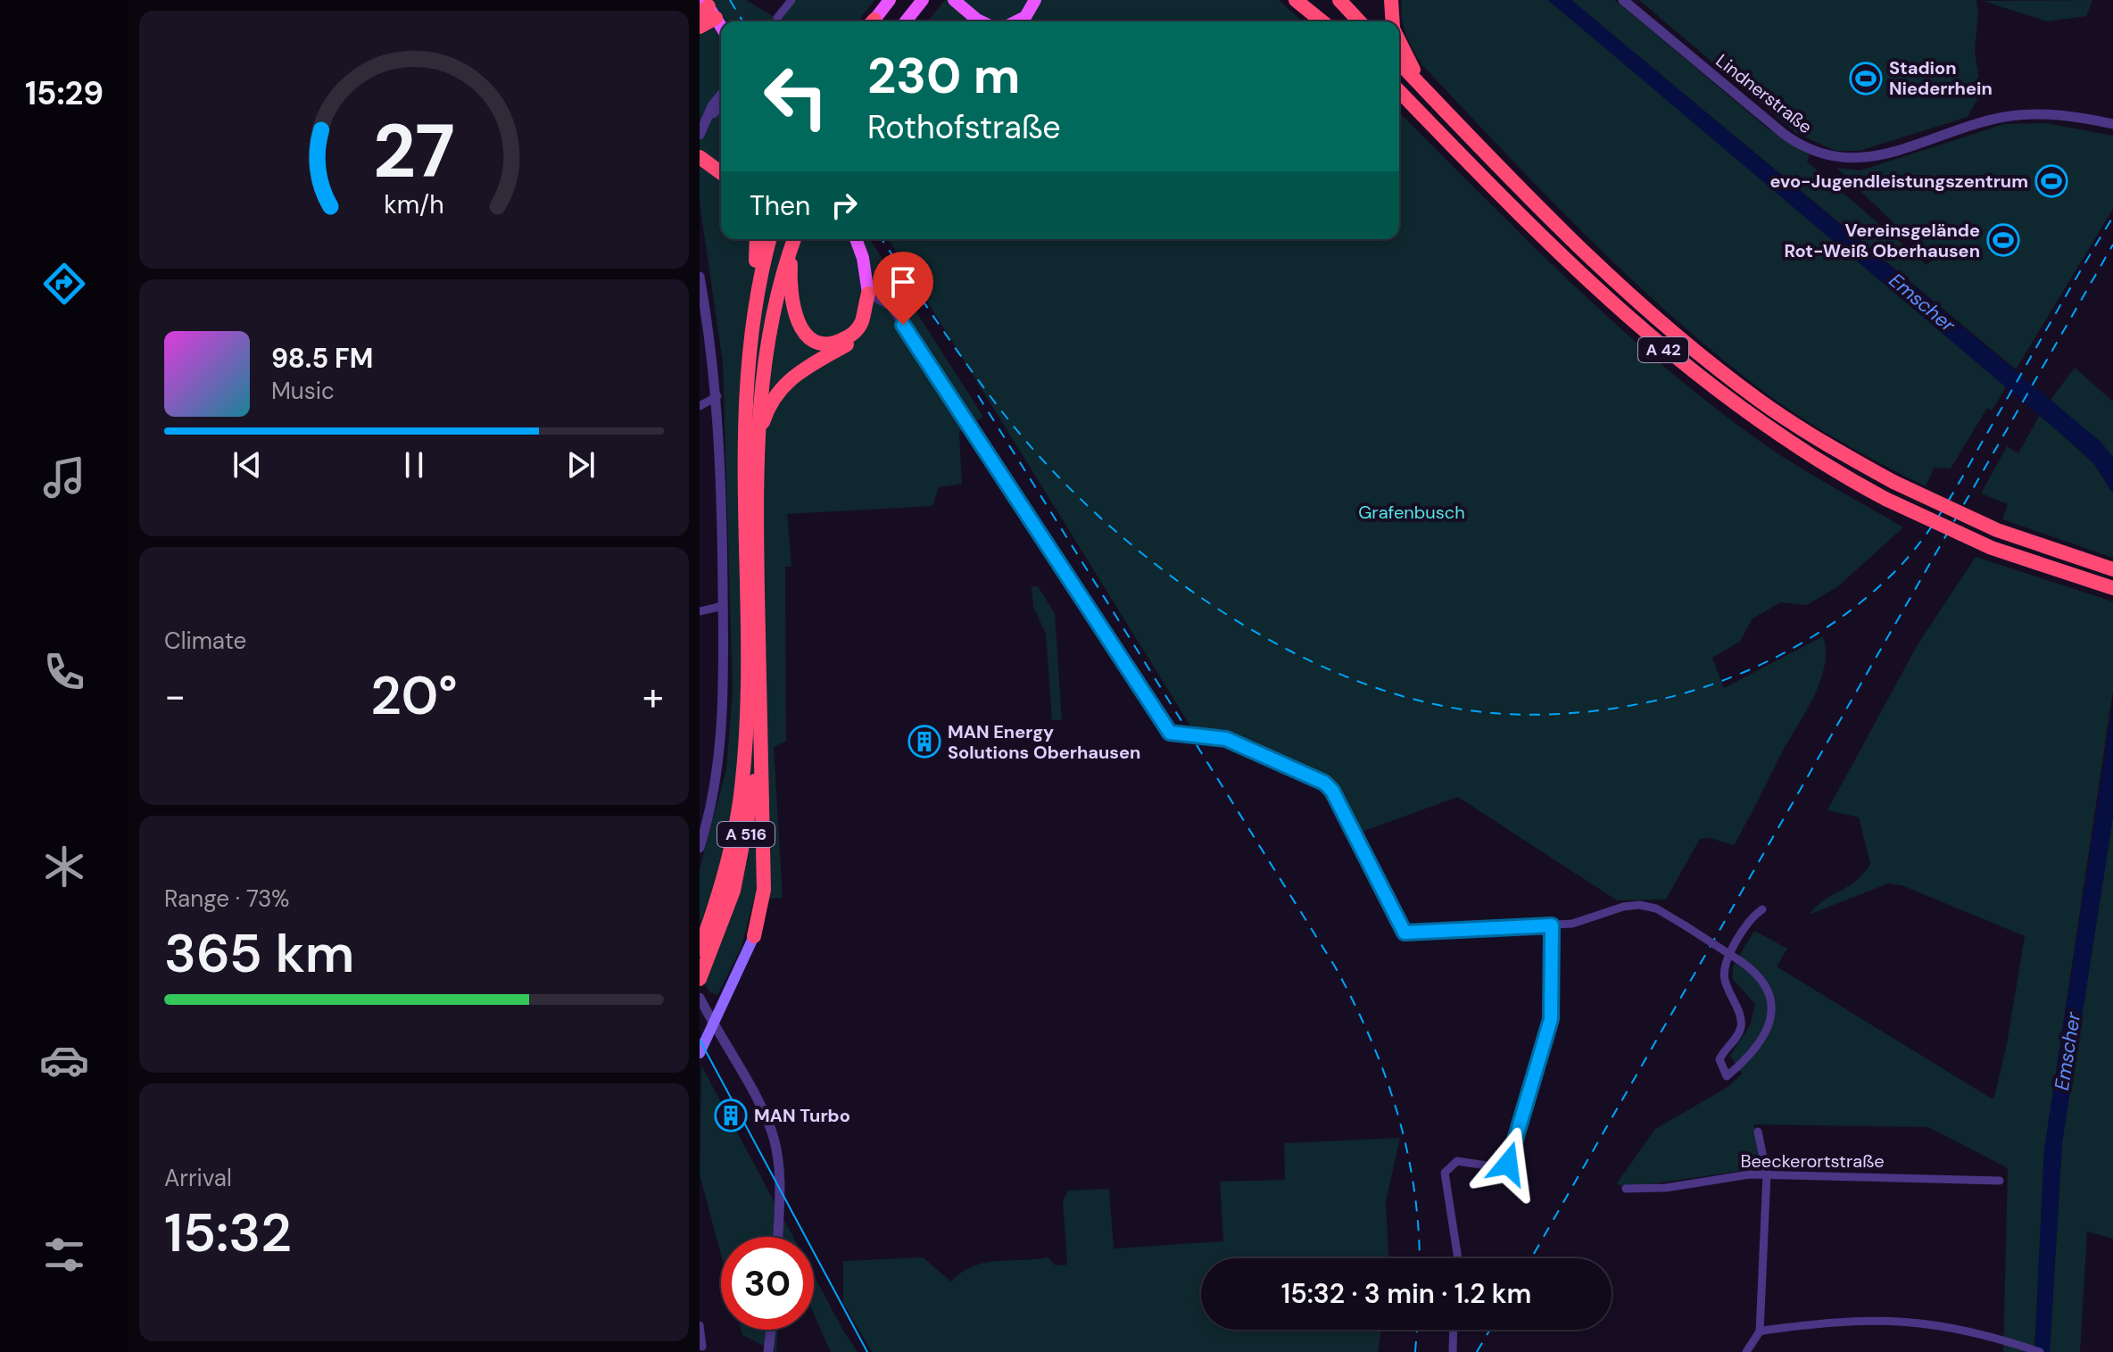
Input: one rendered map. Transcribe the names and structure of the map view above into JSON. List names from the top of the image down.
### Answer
{
  "streets": {
    "highway": ["A 42", "A 516"],
    "street": ["Lindnerstraße", "Beeckerortstraße"]
  },
  "water": ["Emscher"],
  "parks": ["Grafenbusch"],
  "places": {
    "sports": ["Stadion Niederrhein", "evo-Jugendleistungszentrum", "Vereinsgelände Rot-Weiß Oberhausen"],
    "building": ["MAN Energy Solutions Oberhausen", "MAN Turbo"]
  },
  "page": {
    "tabs": "15:29",
    "turn": ["230 m", "Rothofstraße"],
    "then": "Then",
    "song": ["98.5 FM", "Music"],
    "tile": [
      "Climate",
      ["Range · 73%", "365 km"],
      ["Arrival", "15:32"]
    ],
    "heat": ["−", "20°", "+"],
    "limit": "30",
    "trip": "15:32 · 3 min · 1.2 km",
    "gauge": ["27", "km/h"]
  }
}
